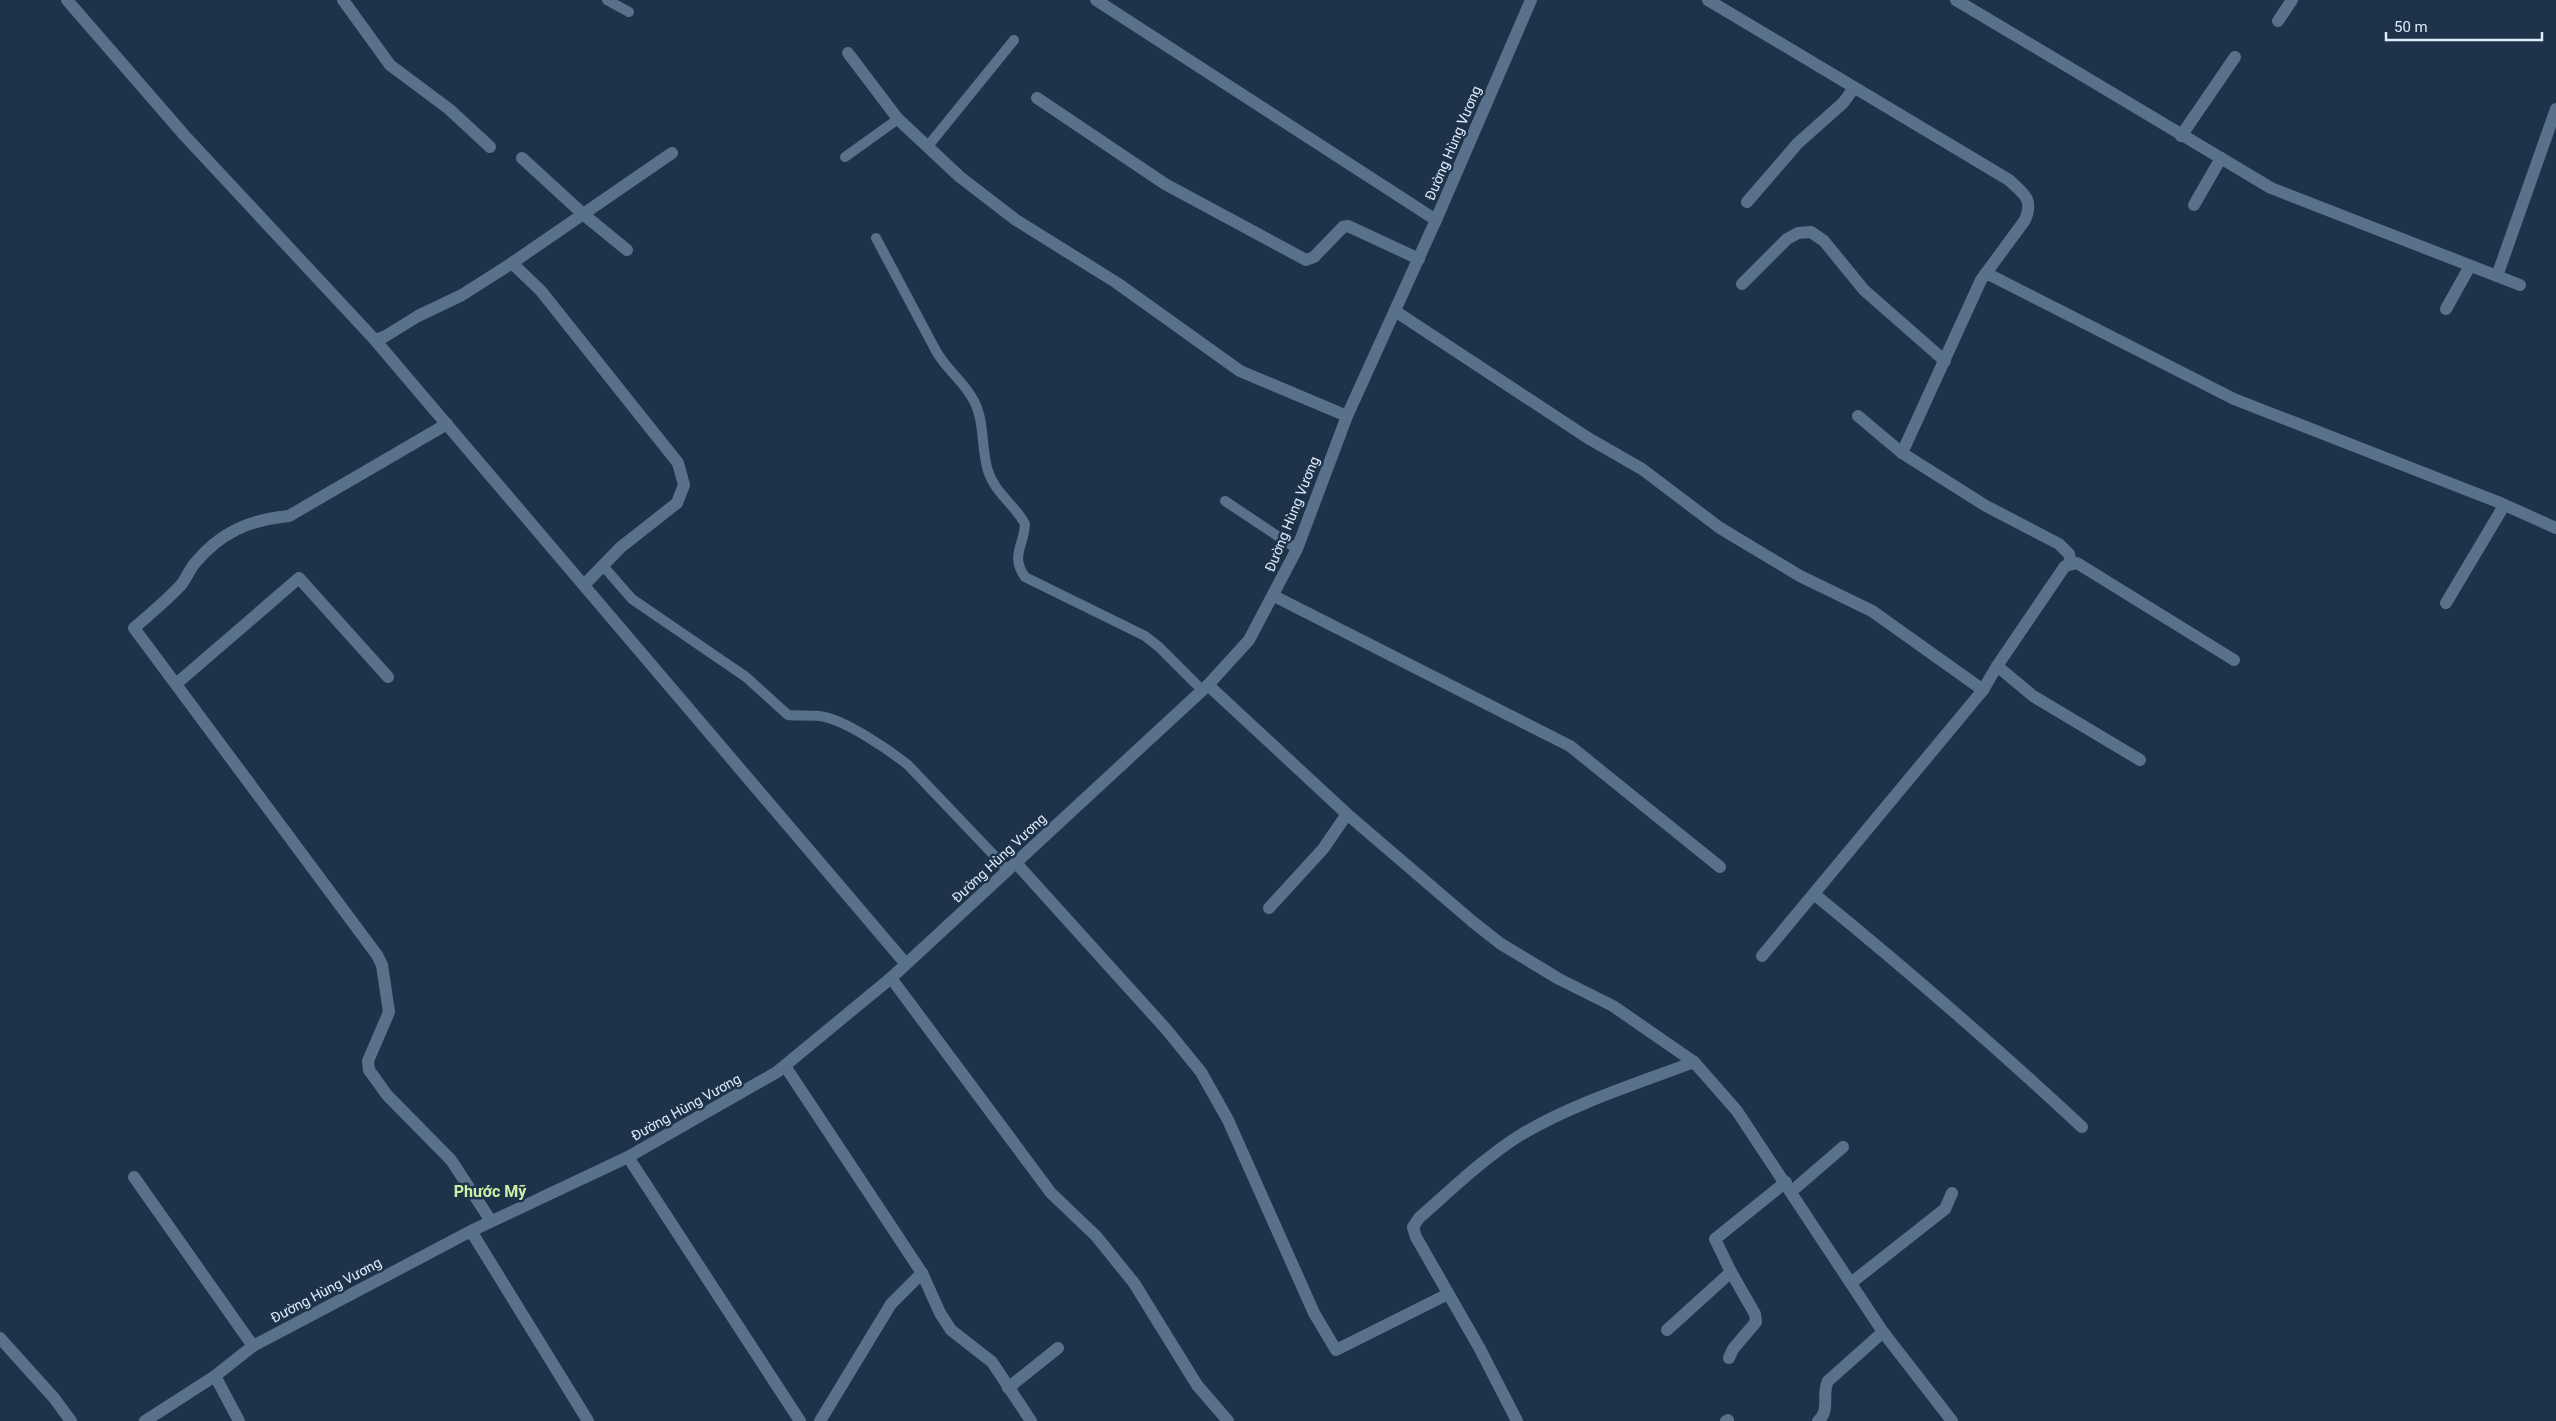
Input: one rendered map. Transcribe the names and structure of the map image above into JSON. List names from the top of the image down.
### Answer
{
  "streets": {
    "street": ["Đường Hùng Vương"]
  },
  "districts": ["Phước Mỹ"],
  "scale_bar": "50 m"
}
